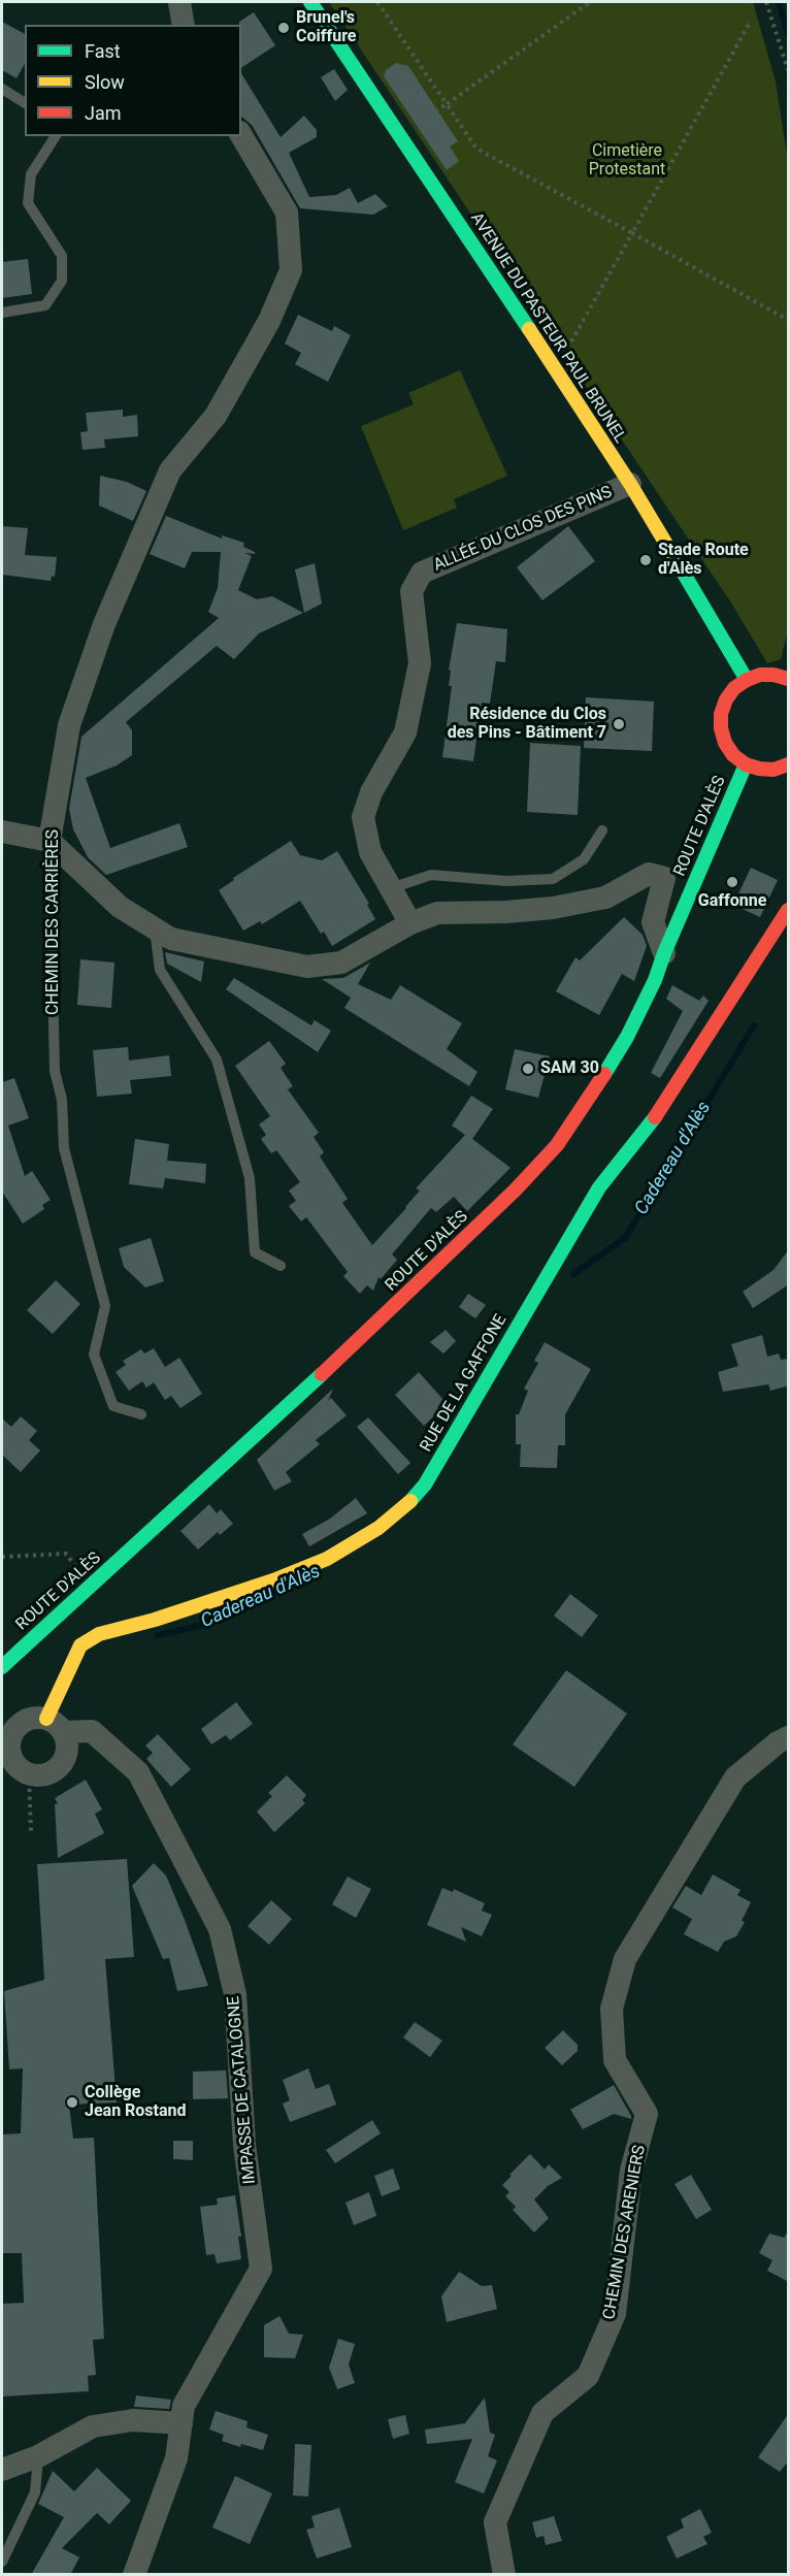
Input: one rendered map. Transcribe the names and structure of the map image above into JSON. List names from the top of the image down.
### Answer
{
  "streets": {
    "main road": ["AVENUE DU PASTEUR PAUL BRUNEL", "ROUTE D'ALÈS", "RUE DE LA GAFFONE"],
    "street": [
      "ALLÉE DU CLOS DES PINS",
      "CHEMIN DES CARRIÈRES",
      "IMPASSE DE CATALOGNE",
      "CHEMIN DES ARENIERS"
    ]
  },
  "crossings": [
    ["AVENUE DU PASTEUR PAUL BRUNEL", "ALLÉE DU CLOS DES PINS"],
    ["RUE DE LA GAFFONE", "IMPASSE DE CATALOGNE"]
  ],
  "water": ["Cadereau d'Alès"],
  "parks": ["Cimetière Protestant"],
  "places": [
    "Brunel's Coiffure",
    "Stade Route d'Alès",
    "Résidence du Clos des Pins - Bâtiment 7",
    "Gaffonne",
    "SAM 30",
    "Collège Jean Rostand"
  ],
  "legend": ["Fast", "Slow", "Jam"]
}
